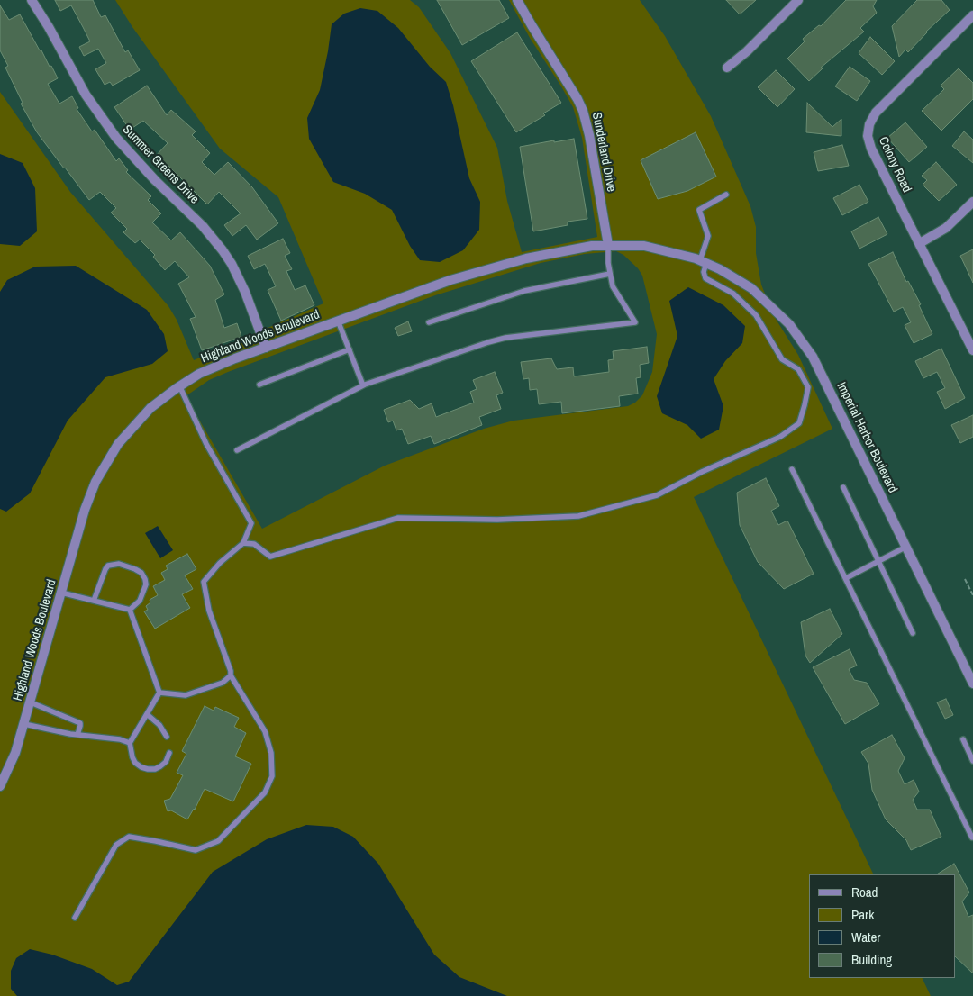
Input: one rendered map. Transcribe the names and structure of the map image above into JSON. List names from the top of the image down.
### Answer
{
  "streets": {
    "street": [
      "Sunderland Drive",
      "Summer Greens Drive",
      "Colony Road",
      "Highland Woods Boulevard",
      "Imperial Harbor Boulevard"
    ]
  },
  "crossings": [
    ["Sunderland Drive", "Highland Woods Boulevard"],
    ["Summer Greens Drive", "Highland Woods Boulevard"],
    ["Highland Woods Boulevard", "Imperial Harbor Boulevard"]
  ],
  "legend": [
    "Road",
    "Park",
    "Water",
    "Building"
  ]
}
